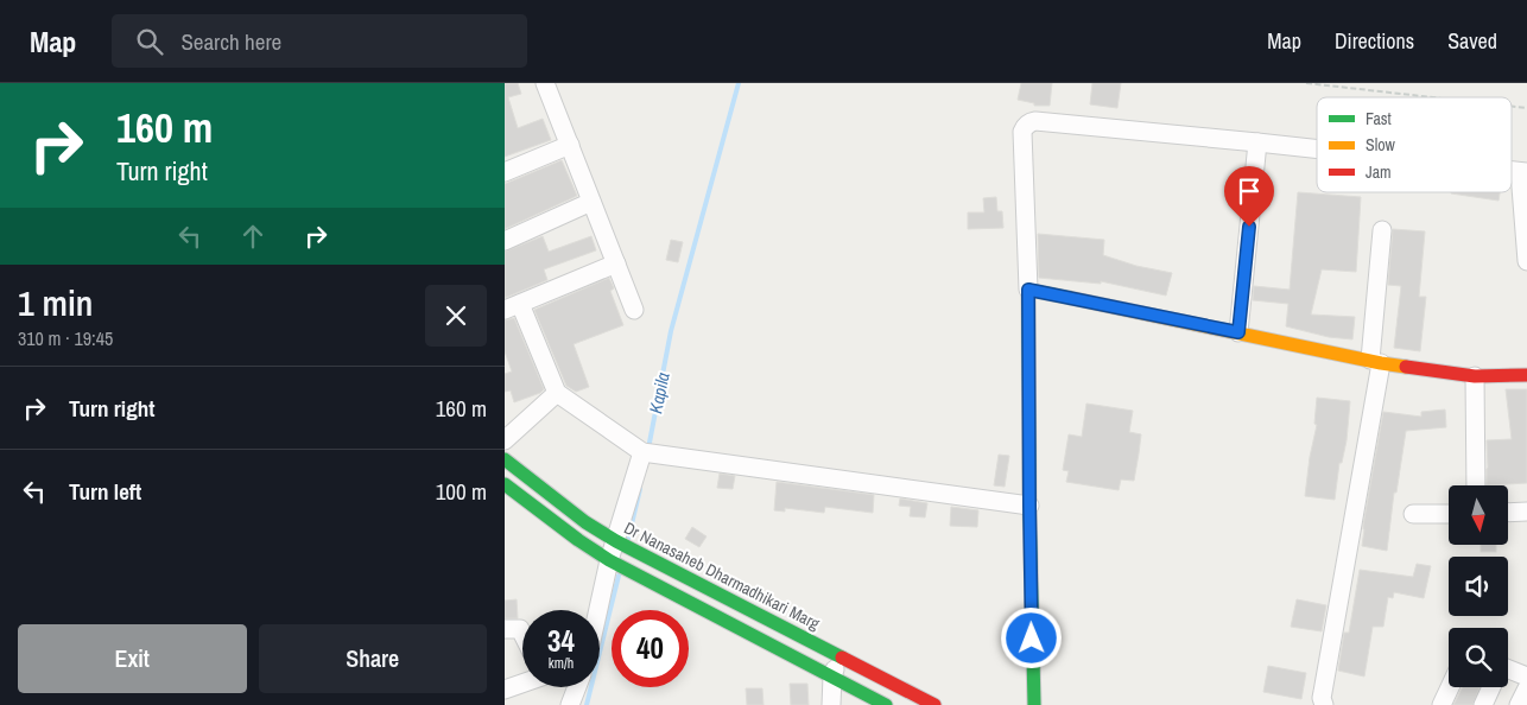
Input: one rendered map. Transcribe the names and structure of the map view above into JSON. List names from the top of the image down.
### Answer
{
  "streets": {
    "main road": ["Dr Nanasaheb Dharmadhikari Marg"]
  },
  "water": ["Kapila"],
  "legend": ["Fast", "Slow", "Jam"],
  "north": "bottom",
  "page": {
    "header": "Map",
    "search": "Search here",
    "nav": ["Map", "Directions", "Saved"],
    "turn": ["160 m", "Turn right"],
    "heading": ["1 min", "310 m · 19:45"],
    "list": [
      {
        "name": "Turn right",
        "value": "160 m"
      },
      {
        "name": "Turn left",
        "value": "100 m"
      }
    ],
    "speed": "34 km/h",
    "limit": "40",
    "buttons": ["Exit", "Share"]
  }
}
